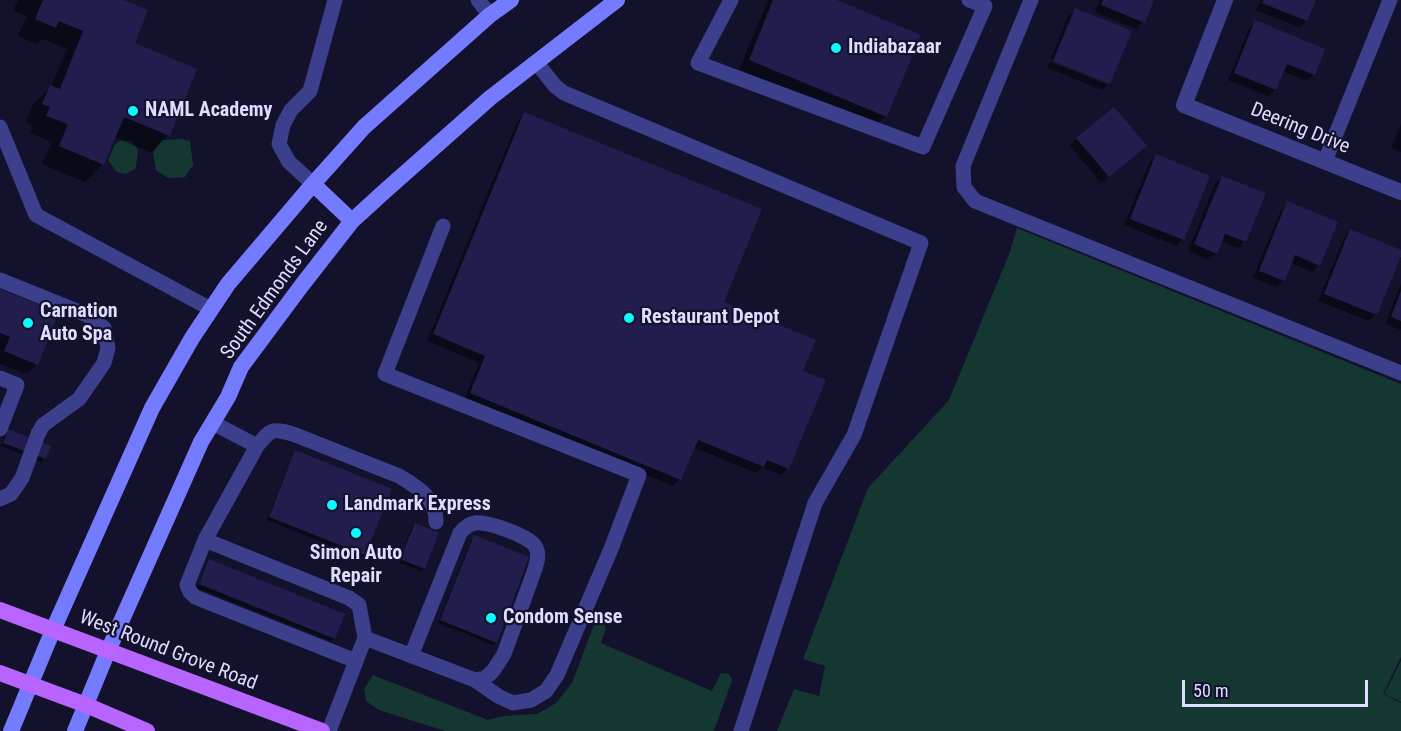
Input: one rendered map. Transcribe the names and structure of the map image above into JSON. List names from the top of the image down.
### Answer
{
  "streets": {
    "main road": ["South Edmonds Lane", "West Round Grove Road"],
    "street": ["Deering Drive"]
  },
  "crossings": [
    ["South Edmonds Lane", "West Round Grove Road"]
  ],
  "places": [
    "Indiabazaar",
    "NAML Academy",
    "Restaurant Depot",
    "Carnation Auto Spa",
    "Landmark Express",
    "Simon Auto Repair",
    "Condom Sense"
  ],
  "scale_bar": "50 m"
}
